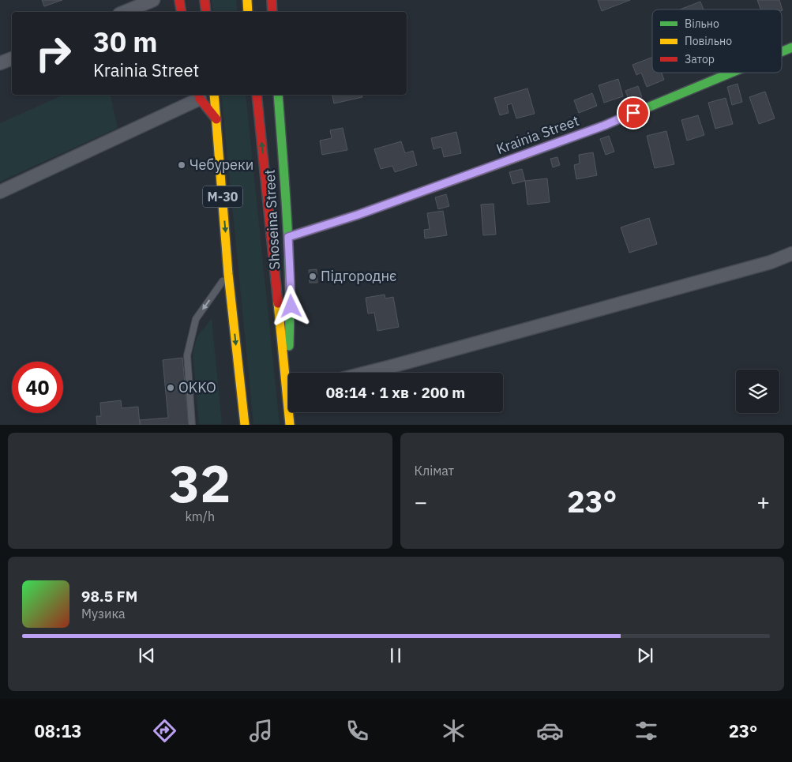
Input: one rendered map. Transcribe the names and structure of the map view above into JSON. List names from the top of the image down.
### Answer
{
  "streets": {
    "main road": ["Krainia Street", "М-30", "Shoseina Street"]
  },
  "crossings": [
    ["Krainia Street", "Shoseina Street"]
  ],
  "places": ["Чебуреки", "Підгороднє", "OKKO"],
  "legend": ["Вільно", "Повільно", "Затор"],
  "page": {
    "turn": ["30 m", "Krainia Street"],
    "limit": "40",
    "trip": "08:14 · 1 хв · 200 m",
    "tile": [
      ["32", "km/h"],
      "Клімат"
    ],
    "heat": ["−", "23°", "+"],
    "song": ["98.5 FM", "Музика"],
    "tabs": ["08:13", "23°"]
  }
}
